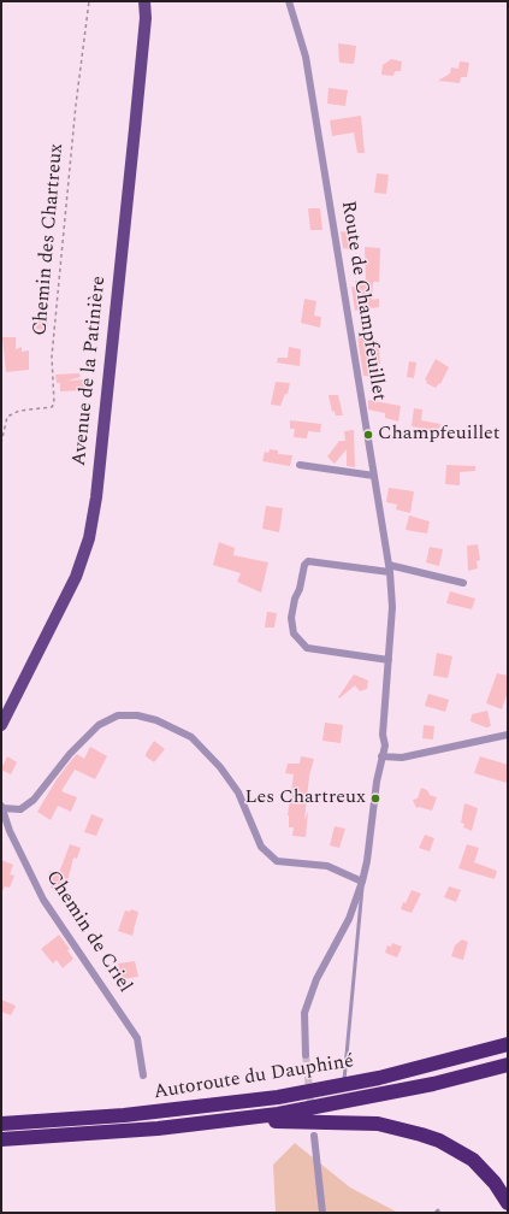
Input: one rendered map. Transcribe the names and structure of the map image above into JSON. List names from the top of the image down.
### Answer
{
  "streets": {
    "highway": ["Autoroute du Dauphiné"],
    "main road": ["Avenue de la Patinière"],
    "street": ["Route de Champfeuillet", "Chemin de Criel"],
    "path": ["Chemin des Chartreux"]
  },
  "places": ["Champfeuillet", "Les Chartreux"]
}
